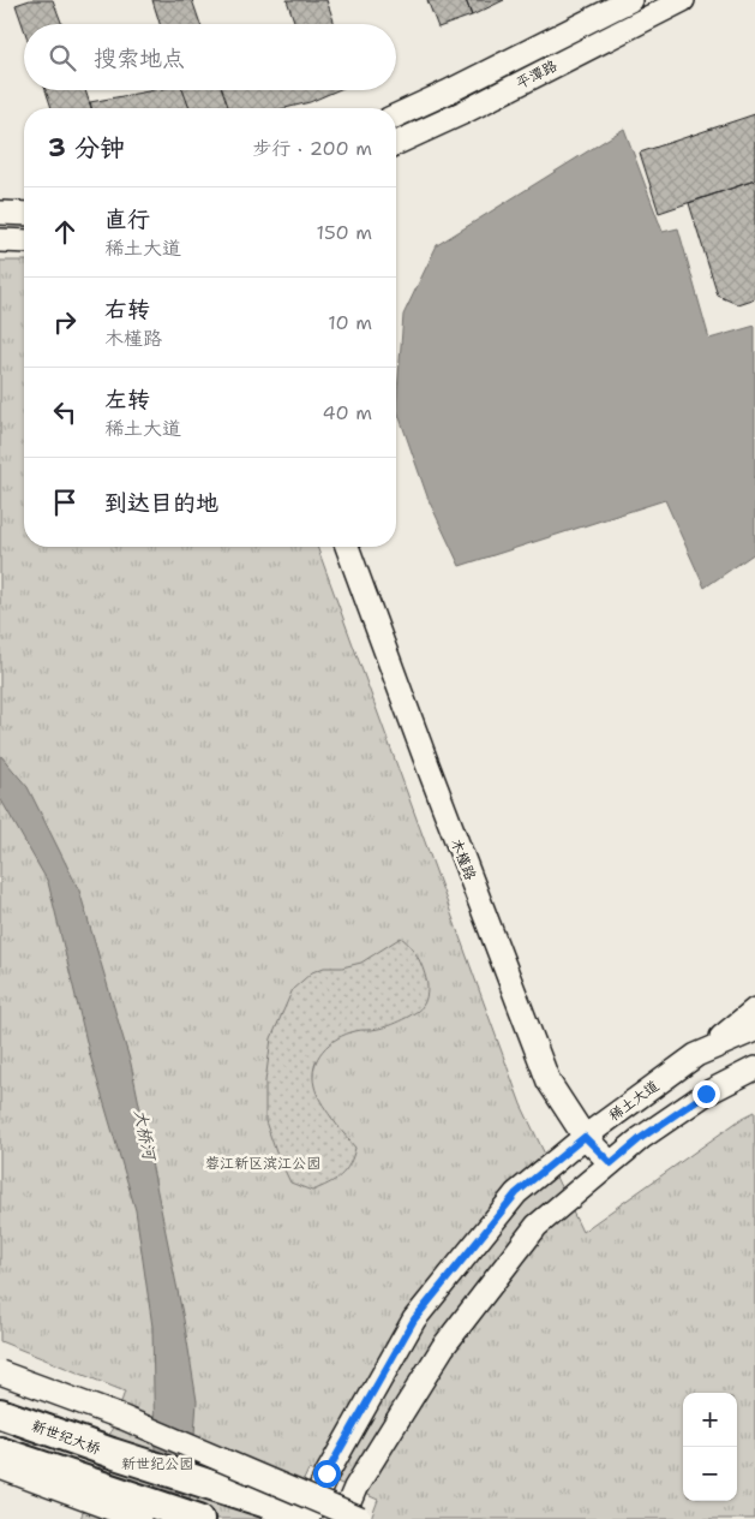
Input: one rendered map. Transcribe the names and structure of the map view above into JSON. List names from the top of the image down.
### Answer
{
  "streets": {
    "highway": ["新世纪大桥"],
    "street": ["平潭路", "木槿路", "稀土大道"]
  },
  "crossings": [
    ["木槿路", "稀土大道"],
    ["稀土大道", "新世纪大桥"]
  ],
  "water": ["大桥河"],
  "parks": ["蓉江新区滨江公园", "新世纪公园"],
  "page": {
    "search": "搜索地点",
    "heading": ["3 分钟", "步行 · 200 m"],
    "list": [
      ["直行", "稀土大道", "150 m"],
      ["右转", "木槿路", "10 m"],
      ["左转", "稀土大道", "40 m"],
      "到达目的地"
    ],
    "map_buttons": ["+", "−"]
  }
}
